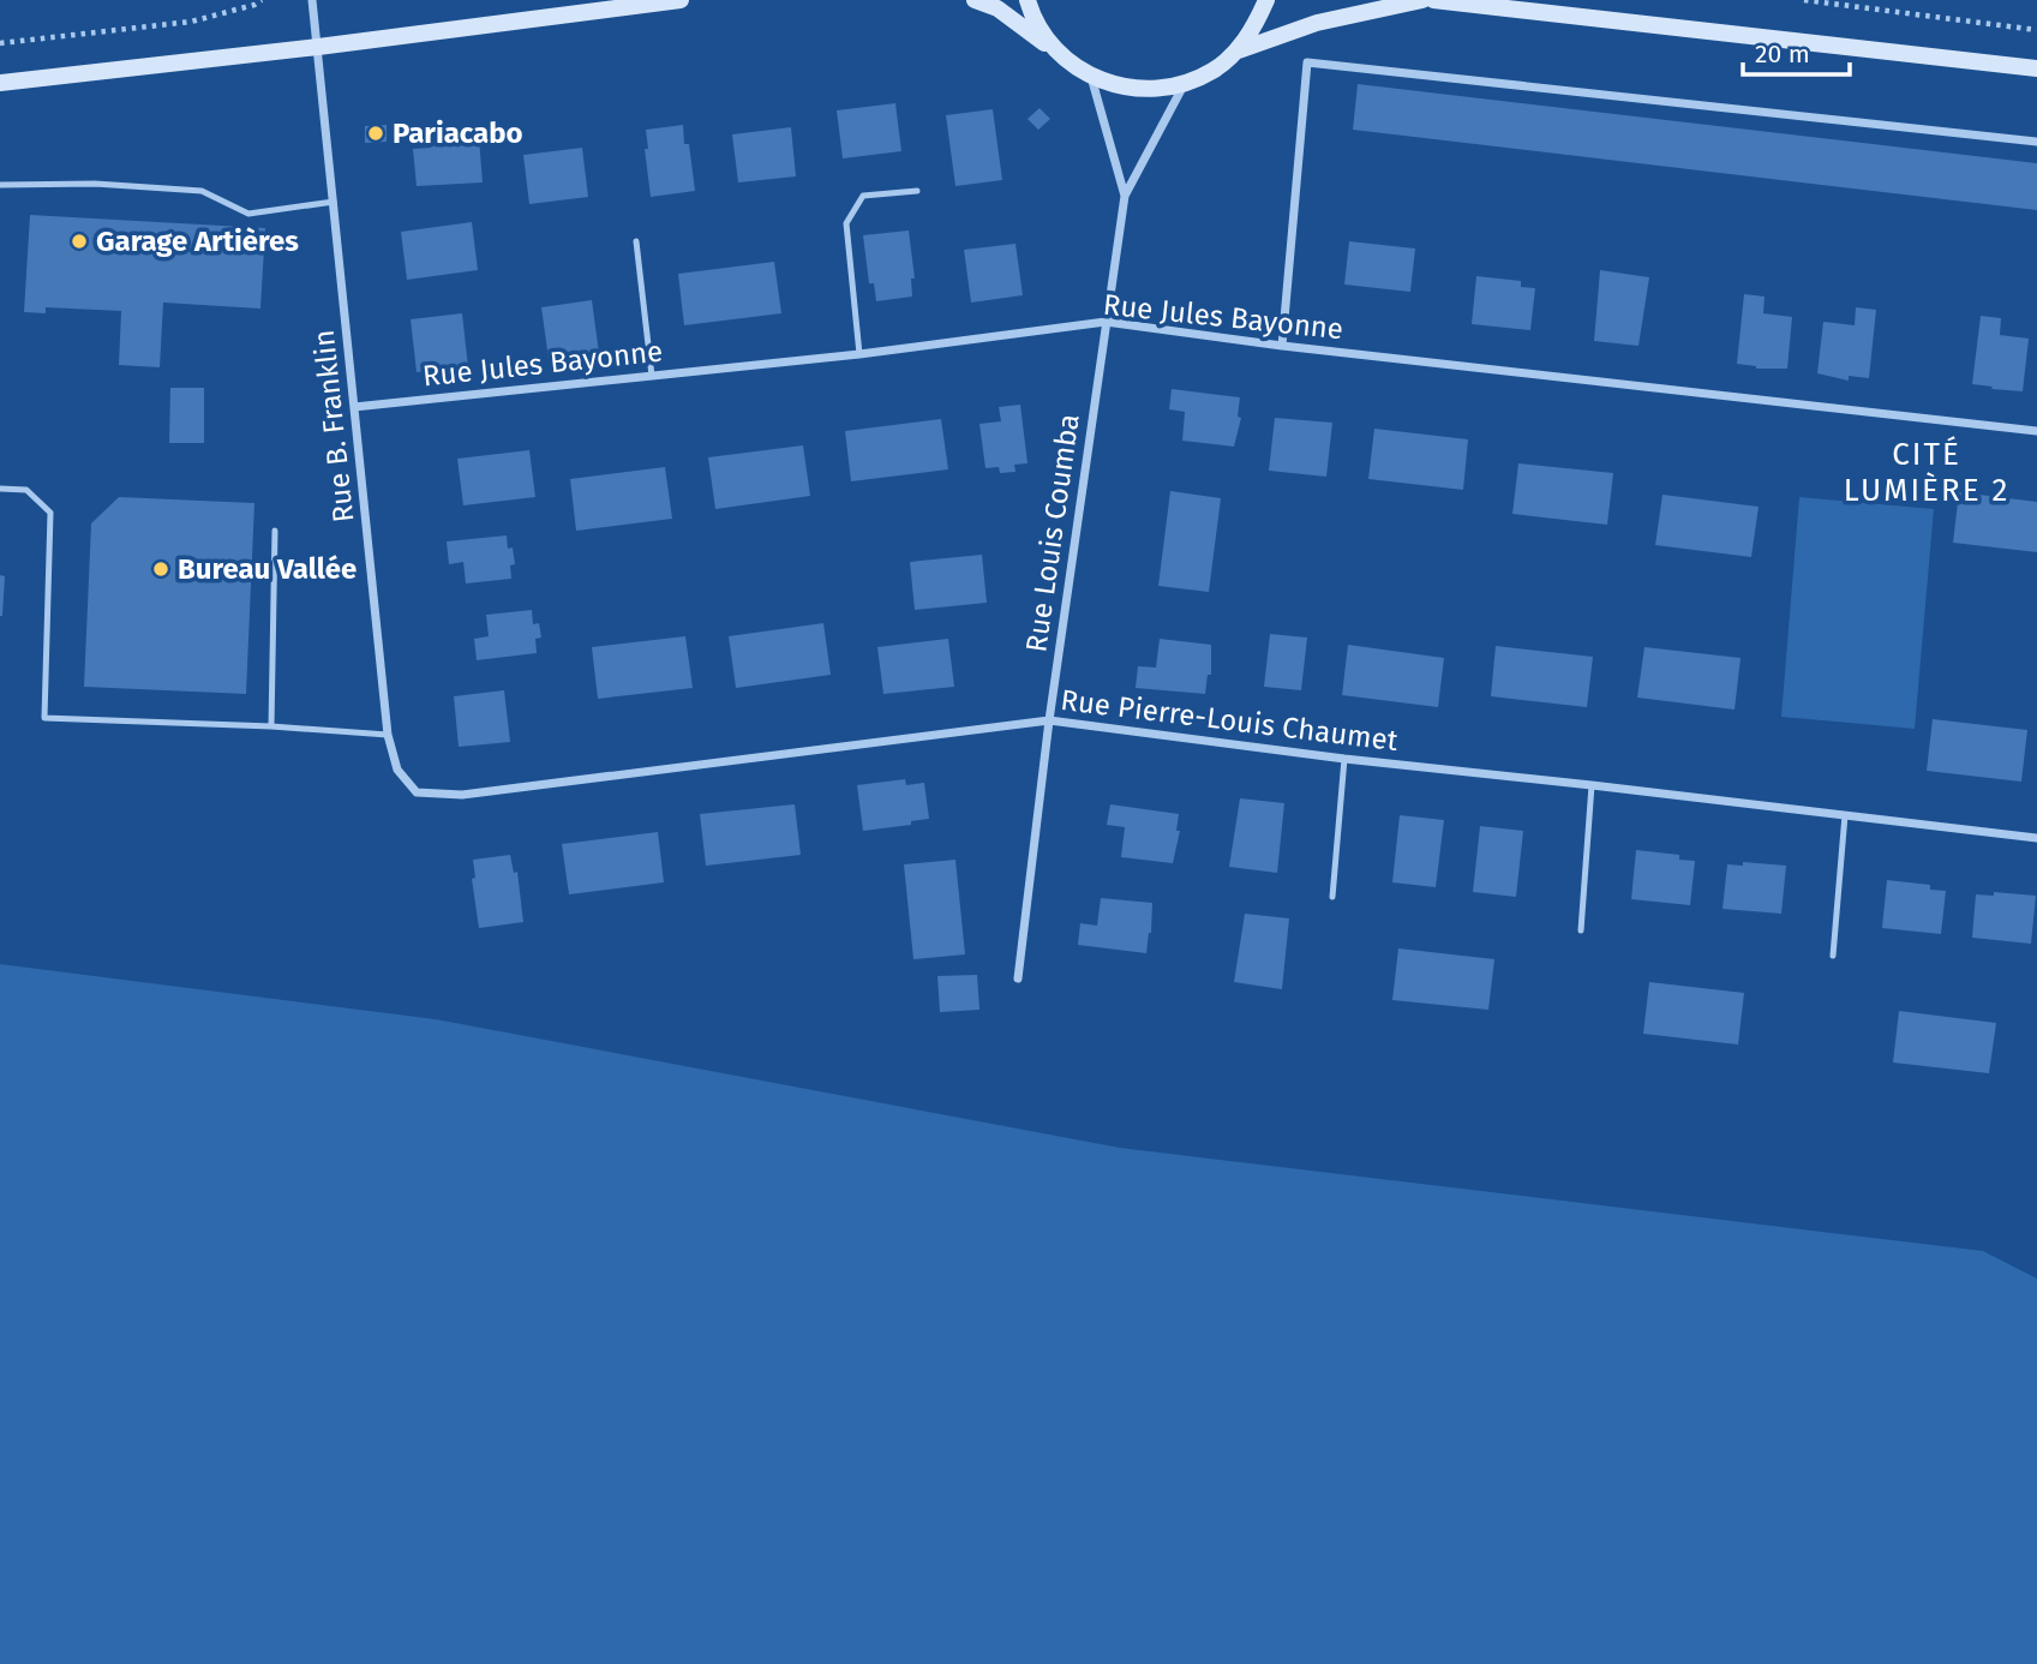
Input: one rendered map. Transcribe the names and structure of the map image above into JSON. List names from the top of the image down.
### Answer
{
  "streets": {
    "street": [
      "Rue Jules Bayonne",
      "Rue B. Franklin",
      "Rue Louis Coumba",
      "Rue Pierre-Louis Chaumet"
    ]
  },
  "crossings": [
    ["Rue Jules Bayonne", "Rue B. Franklin"],
    ["Rue Jules Bayonne", "Rue Louis Coumba"],
    ["Rue B. Franklin", "Rue Pierre-Louis Chaumet"],
    ["Rue Louis Coumba", "Rue Pierre-Louis Chaumet"]
  ],
  "districts": ["CITÉ LUMIÈRE 2"],
  "places": ["Pariacabo", "Garage Artières", "Bureau Vallée"],
  "scale_bar": "20 m"
}
